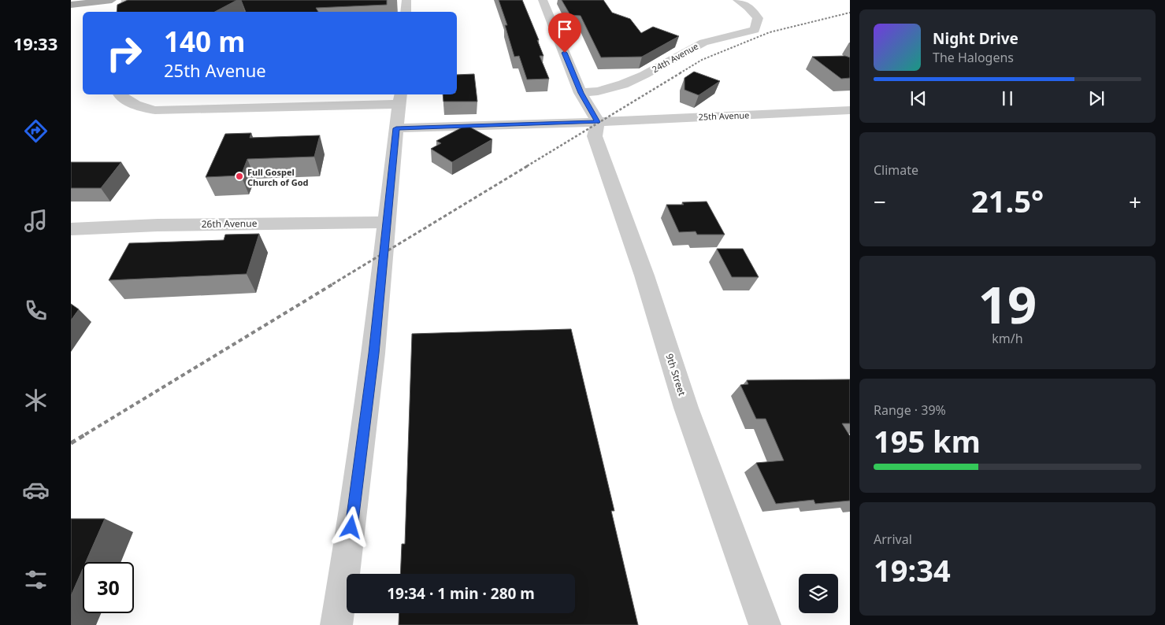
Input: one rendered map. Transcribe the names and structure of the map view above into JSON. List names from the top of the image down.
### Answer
{
  "streets": {
    "street": [
      "24th Avenue",
      "25th Avenue",
      "26th Avenue",
      "9th Street"
    ]
  },
  "crossings": [
    ["25th Avenue", "9th Street"]
  ],
  "places": ["Full Gospel Church of God"],
  "page": {
    "tabs": "19:33",
    "turn": ["140 m", "25th Avenue"],
    "song": ["Night Drive", "The Halogens"],
    "tile": [
      "Climate",
      ["19", "km/h"],
      ["Range · 39%", "195 km"],
      ["Arrival", "19:34"]
    ],
    "heat": ["−", "21.5°", "+"],
    "limit": "30",
    "trip": "19:34 · 1 min · 280 m"
  }
}
